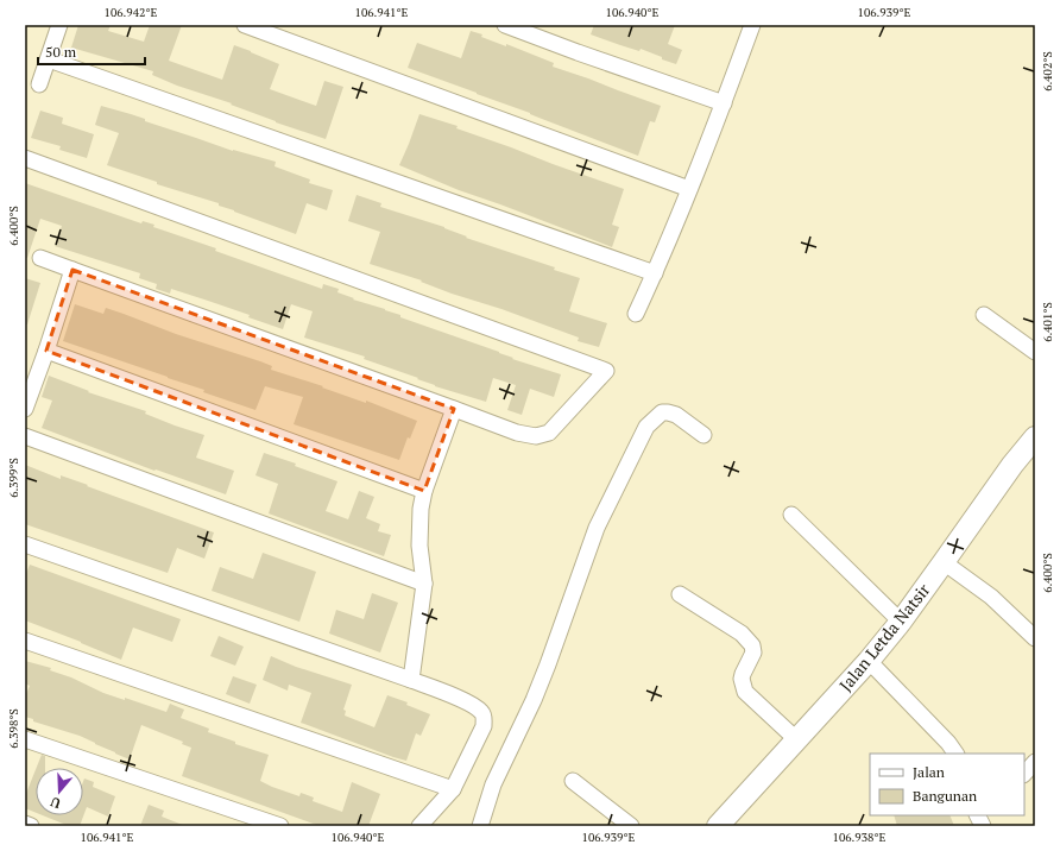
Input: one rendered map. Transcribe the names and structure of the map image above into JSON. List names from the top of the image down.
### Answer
{
  "streets": {
    "main road": ["Jalan Letda Natsir"]
  },
  "legend": ["Jalan", "Bangunan"],
  "scale_bar": "50 m",
  "north": "bottom",
  "coordinates": [
    "106.942°E",
    "106.941°E",
    "106.940°E",
    "106.939°E",
    "6.402°S",
    "6.400°S",
    "6.401°S",
    "6.399°S",
    "6.398°S",
    "106.938°E"
  ]
}
